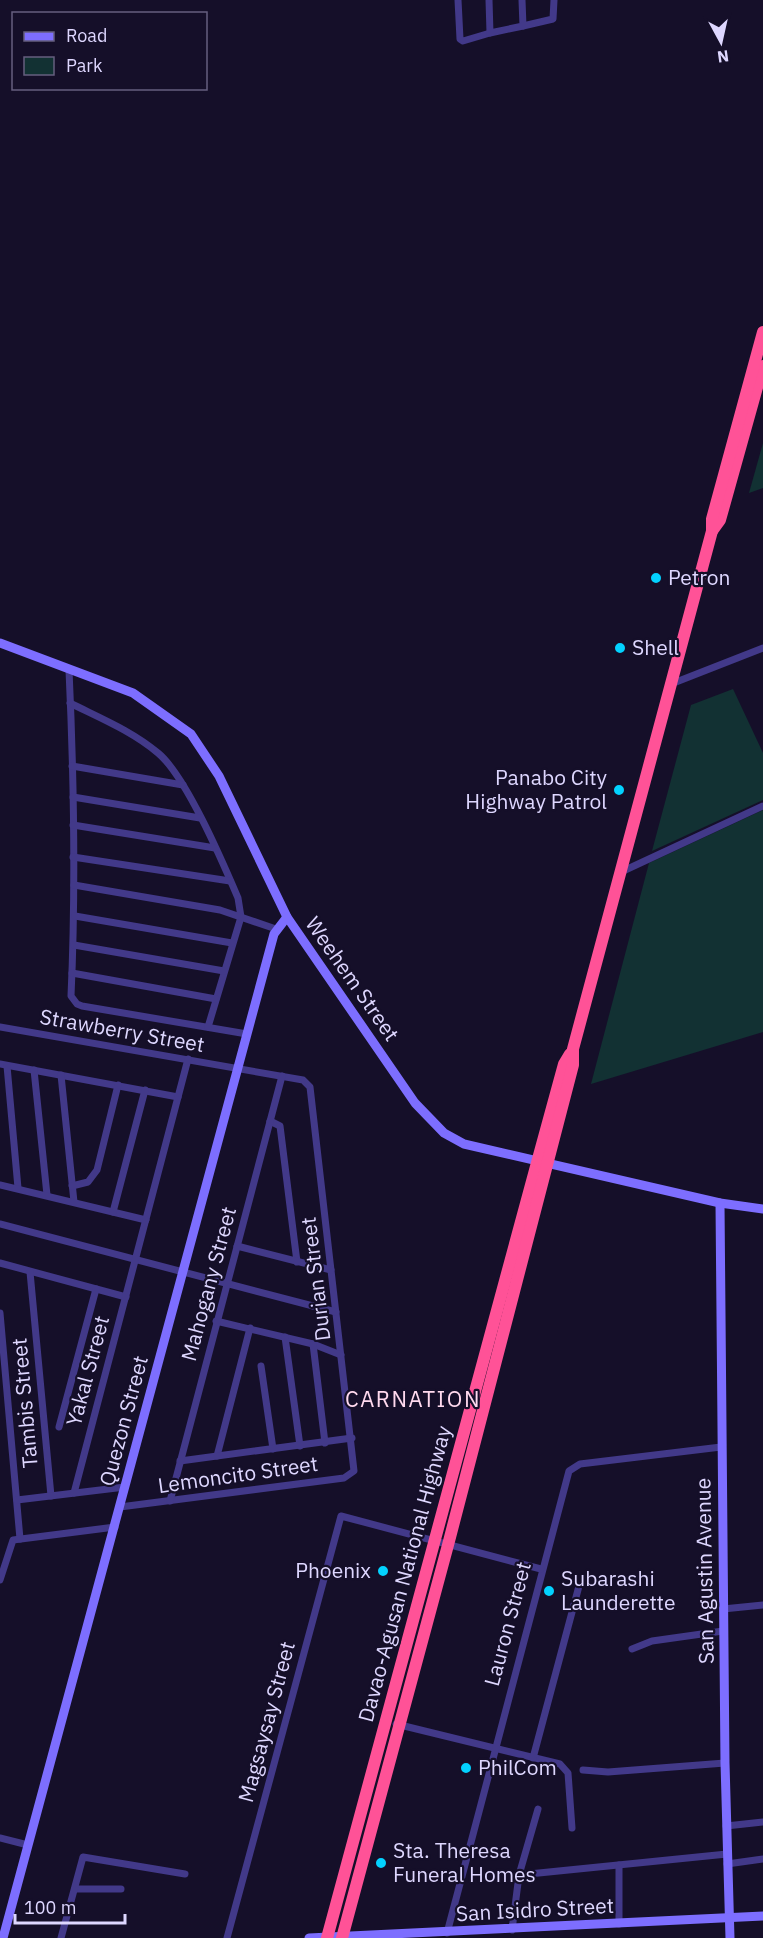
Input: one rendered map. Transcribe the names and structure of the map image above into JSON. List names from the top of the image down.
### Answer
{
  "streets": {
    "highway": ["Davao-Agusan National Highway"],
    "street": [
      "Weehem Street",
      "Strawberry Street",
      "Durian Street",
      "Mahogany Street",
      "Yakal Street",
      "Tambis Street",
      "Quezon Street",
      "Lemoncito Street",
      "San Agustin Avenue",
      "Lauron Street",
      "Magsaysay Street",
      "San Isidro Street"
    ]
  },
  "crossings": [
    ["Weehem Street", "Quezon Street"],
    ["Weehem Street", "San Agustin Avenue"],
    ["Weehem Street", "Davao-Agusan National Highway"],
    ["Strawberry Street", "Durian Street"],
    ["Strawberry Street", "Mahogany Street"],
    ["Strawberry Street", "Yakal Street"],
    ["Strawberry Street", "Quezon Street"],
    ["Durian Street", "Lemoncito Street"],
    ["Mahogany Street", "Lemoncito Street"],
    ["Quezon Street", "Lemoncito Street"],
    ["San Agustin Avenue", "Lauron Street"],
    ["San Agustin Avenue", "San Isidro Street"],
    ["Davao-Agusan National Highway", "Magsaysay Street"],
    ["Davao-Agusan National Highway", "San Isidro Street"],
    ["Lauron Street", "San Isidro Street"]
  ],
  "districts": ["CARNATION"],
  "places": [
    "Petron",
    "Shell",
    "Panabo City Highway Patrol",
    "Phoenix",
    "Subarashi Launderette",
    "PhilCom",
    "Sta. Theresa Funeral Homes"
  ],
  "legend": ["Road", "Park"],
  "scale_bar": "100 m",
  "north": "bottom"
}
